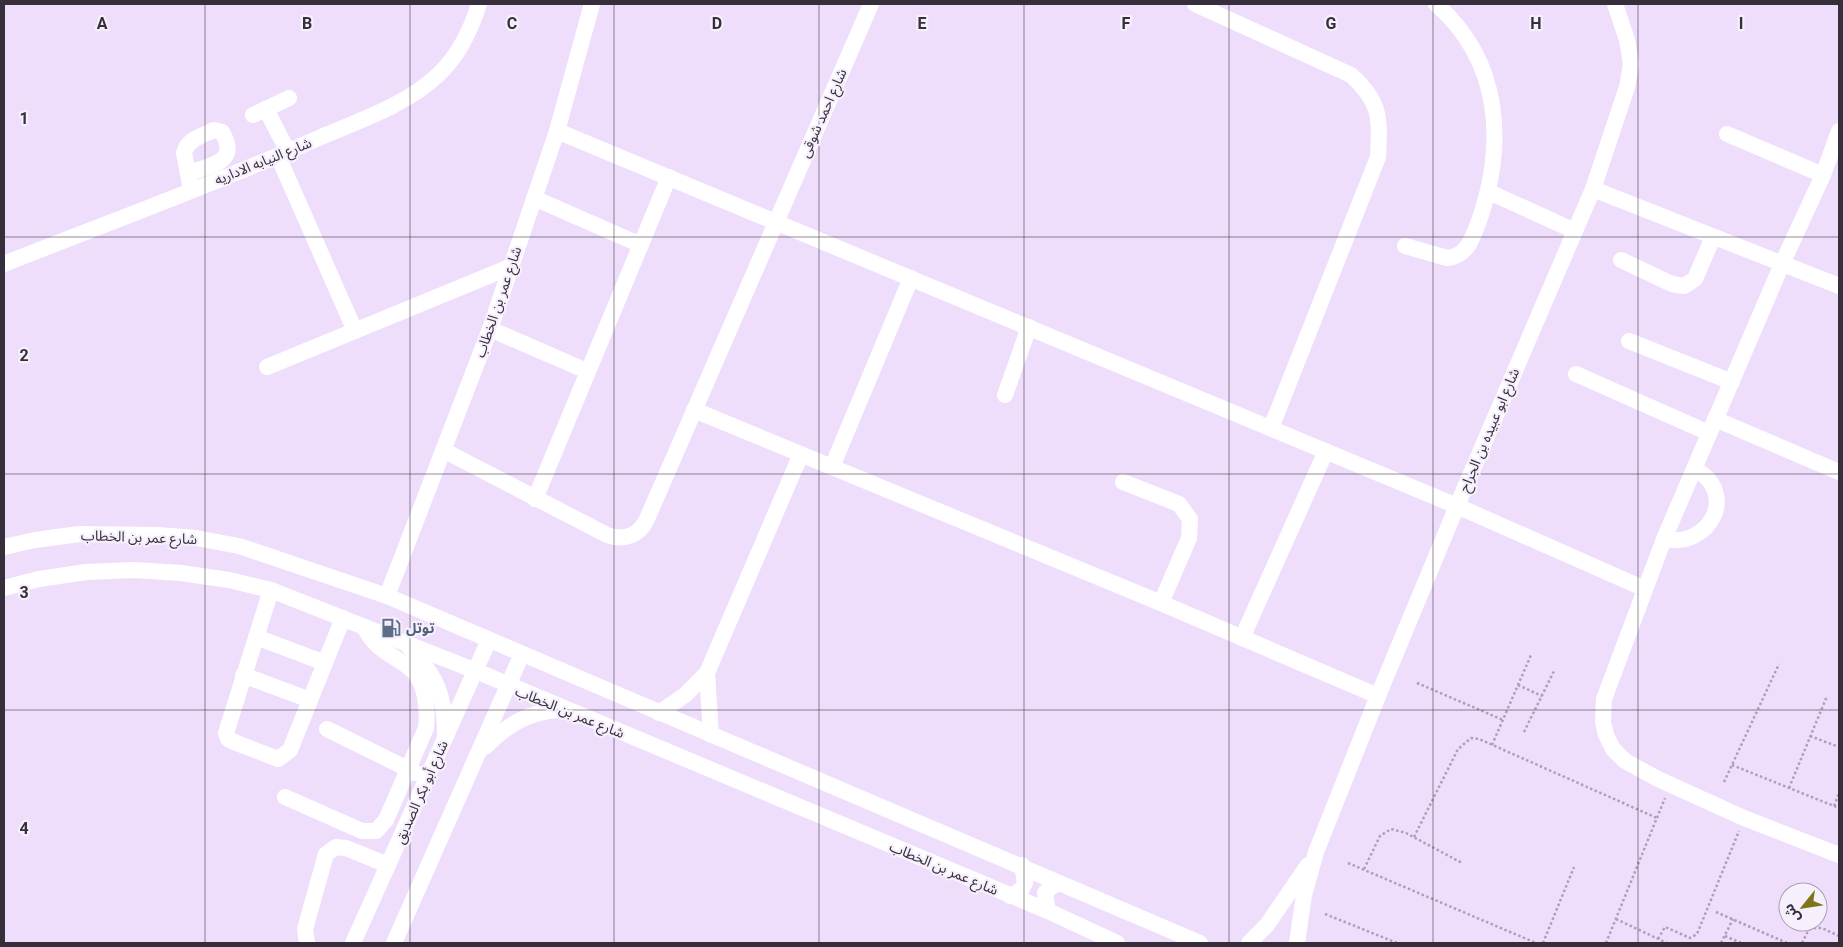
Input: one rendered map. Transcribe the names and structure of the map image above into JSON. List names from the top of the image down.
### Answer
{
  "streets": {
    "street": [
      "شارع احمد شوقى",
      "شارع النيابه الاداريه",
      "شارع عمر بن الخطاب",
      "شارع ابو عبيده بن الجراح",
      "شارع أبو بكر الصديق"
    ]
  },
  "crossings": [
    ["شارع احمد شوقى", "شارع عمر بن الخطاب"],
    ["شارع عمر بن الخطاب", "شارع أبو بكر الصديق"]
  ],
  "places": {
    "fuel station": ["توتل"]
  },
  "north": "bottom left",
  "grid": {
    "columns": [
      "A",
      "B",
      "C",
      "D",
      "E",
      "F",
      "G",
      "H",
      "I"
    ],
    "rows": [
      "1",
      "2",
      "3",
      "4"
    ]
  }
}
